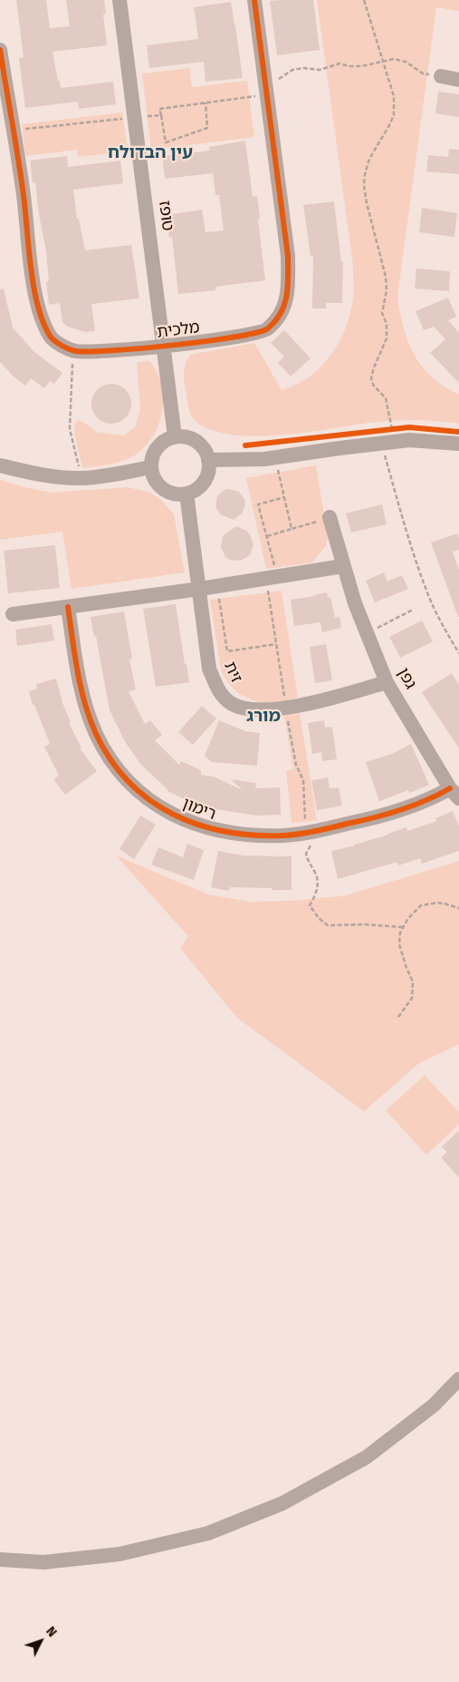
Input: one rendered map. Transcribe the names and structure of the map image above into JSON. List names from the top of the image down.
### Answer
{
  "streets": {
    "street": [
      "טופז",
      "מלכית",
      "זית",
      "גפן",
      "רימון"
    ]
  },
  "crossings": [
    ["טופז", "מלכית"],
    ["טופז", "זית"],
    ["זית", "גפן"],
    ["גפן", "רימון"]
  ],
  "districts": ["עין הבדולח", "מורג"],
  "north": "top right"
}
